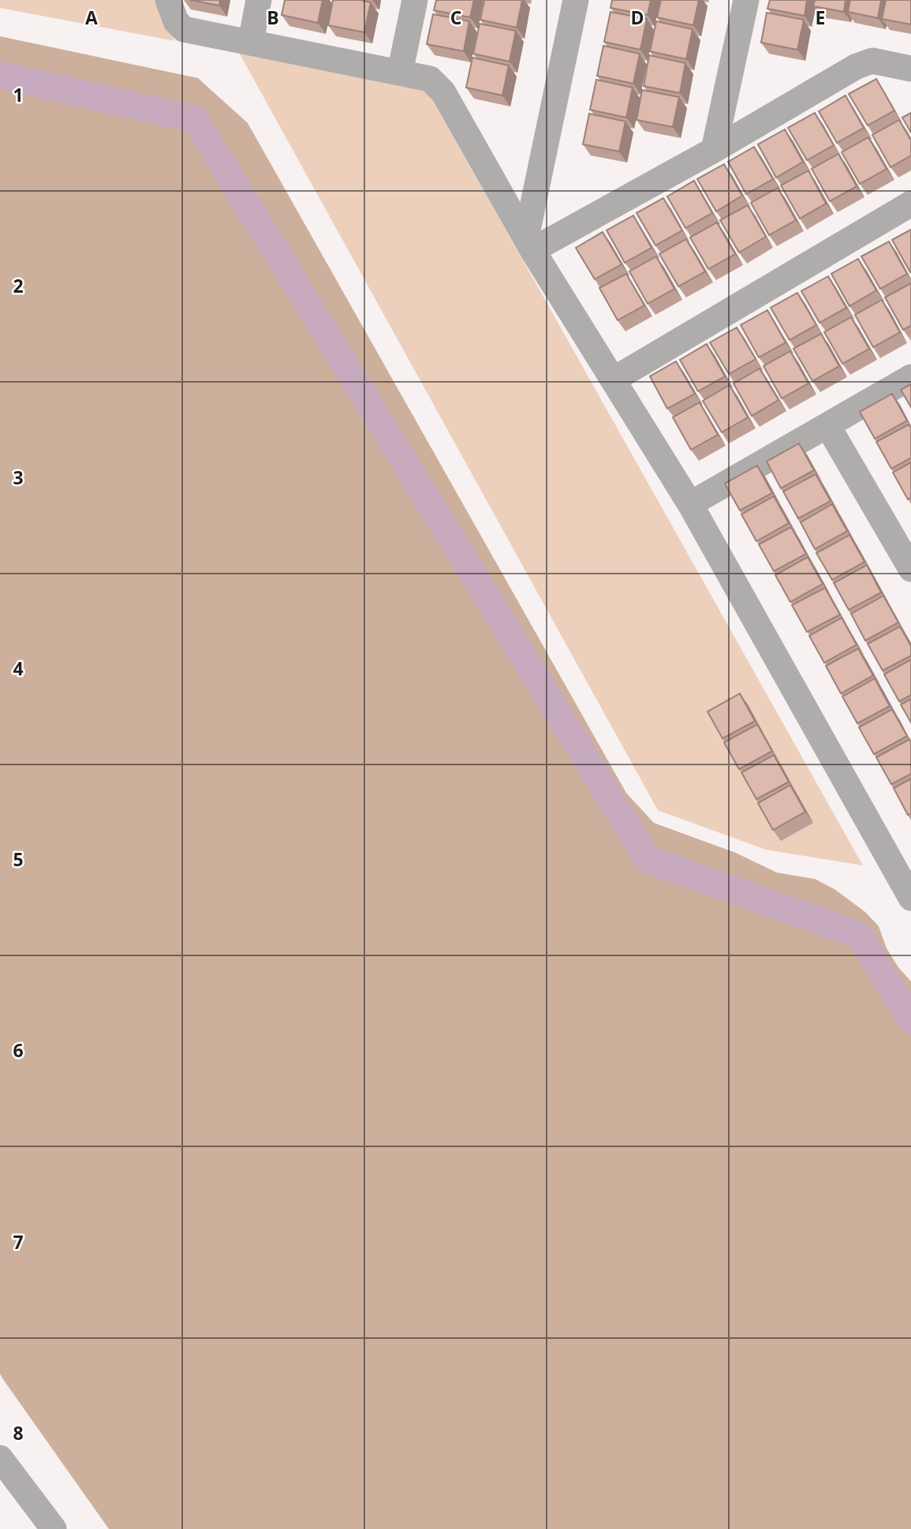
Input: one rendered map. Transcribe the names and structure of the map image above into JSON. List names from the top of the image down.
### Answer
{
  "grid": {
    "columns": [
      "A",
      "B",
      "C",
      "D",
      "E"
    ],
    "rows": [
      "1",
      "2",
      "3",
      "4",
      "5",
      "6",
      "7",
      "8"
    ]
  }
}
